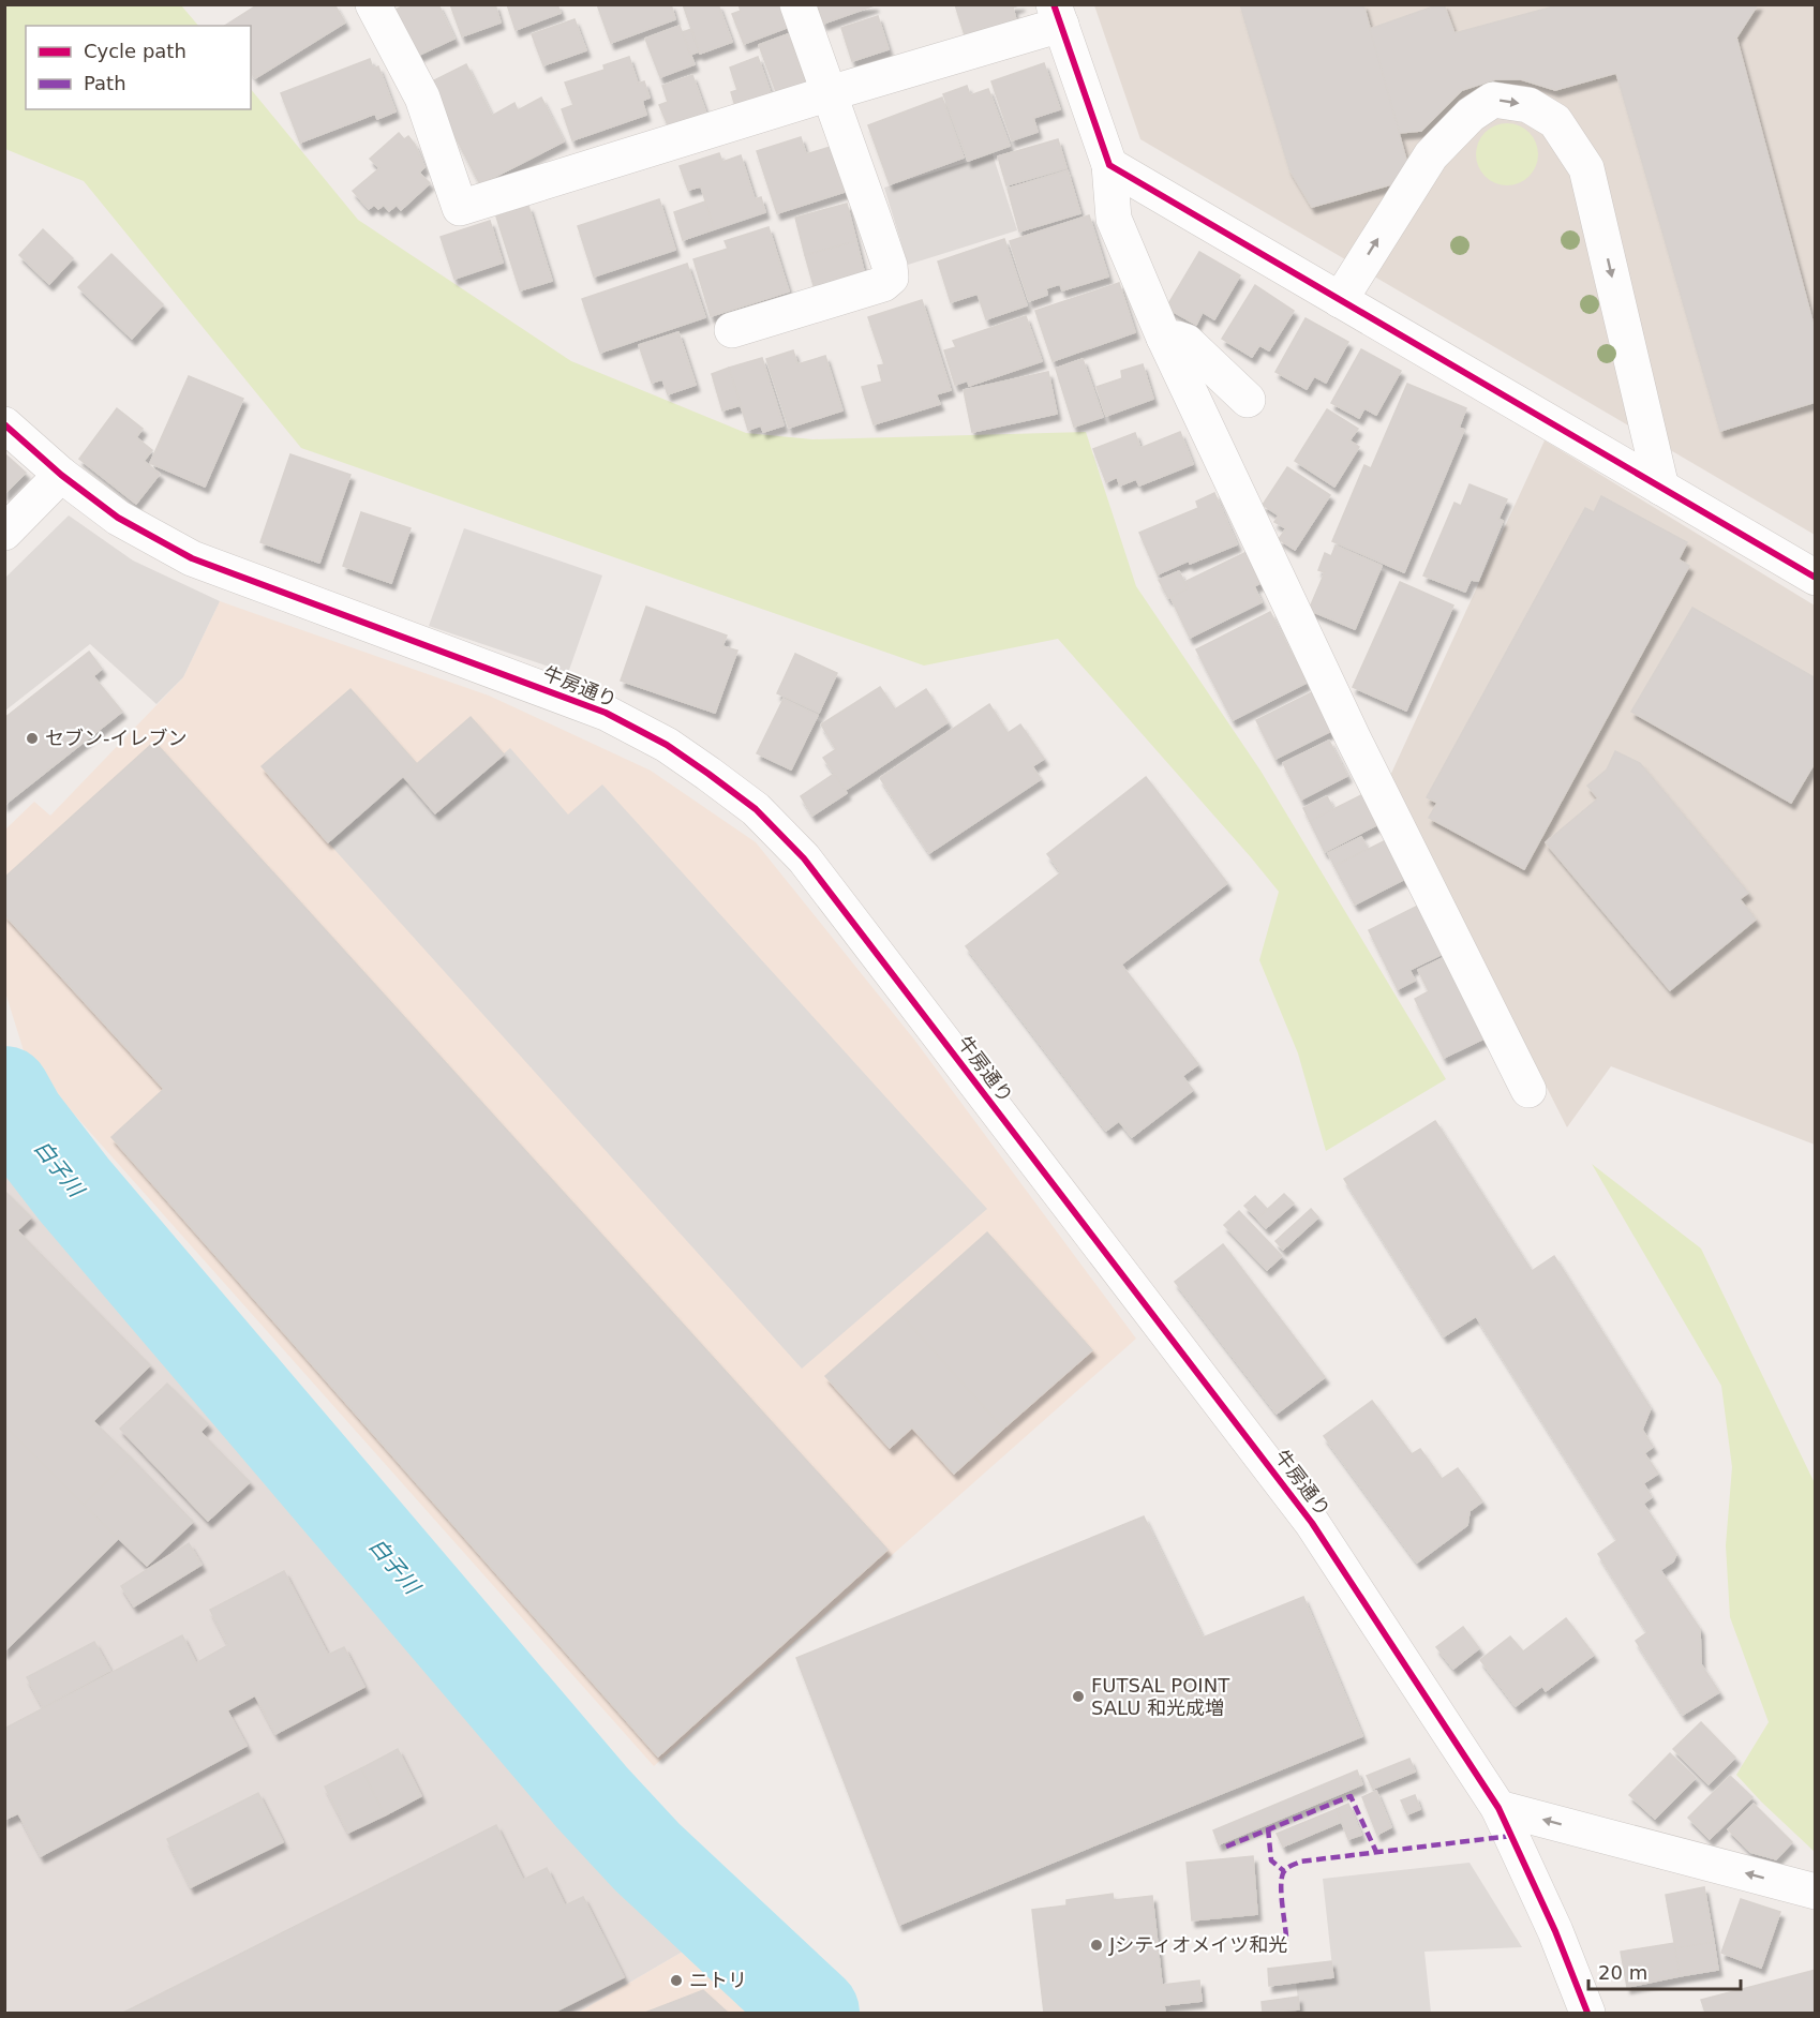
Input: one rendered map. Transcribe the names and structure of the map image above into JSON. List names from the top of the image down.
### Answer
{
  "streets": {
    "street": ["牛房通り"]
  },
  "water": ["白子川"],
  "places": [
    "セブン-イレブン",
    "FUTSAL POINT SALU 和光成増",
    "Jシティオメイツ和光",
    "ニトリ"
  ],
  "legend": ["Cycle path", "Path"],
  "scale_bar": "20 m"
}
